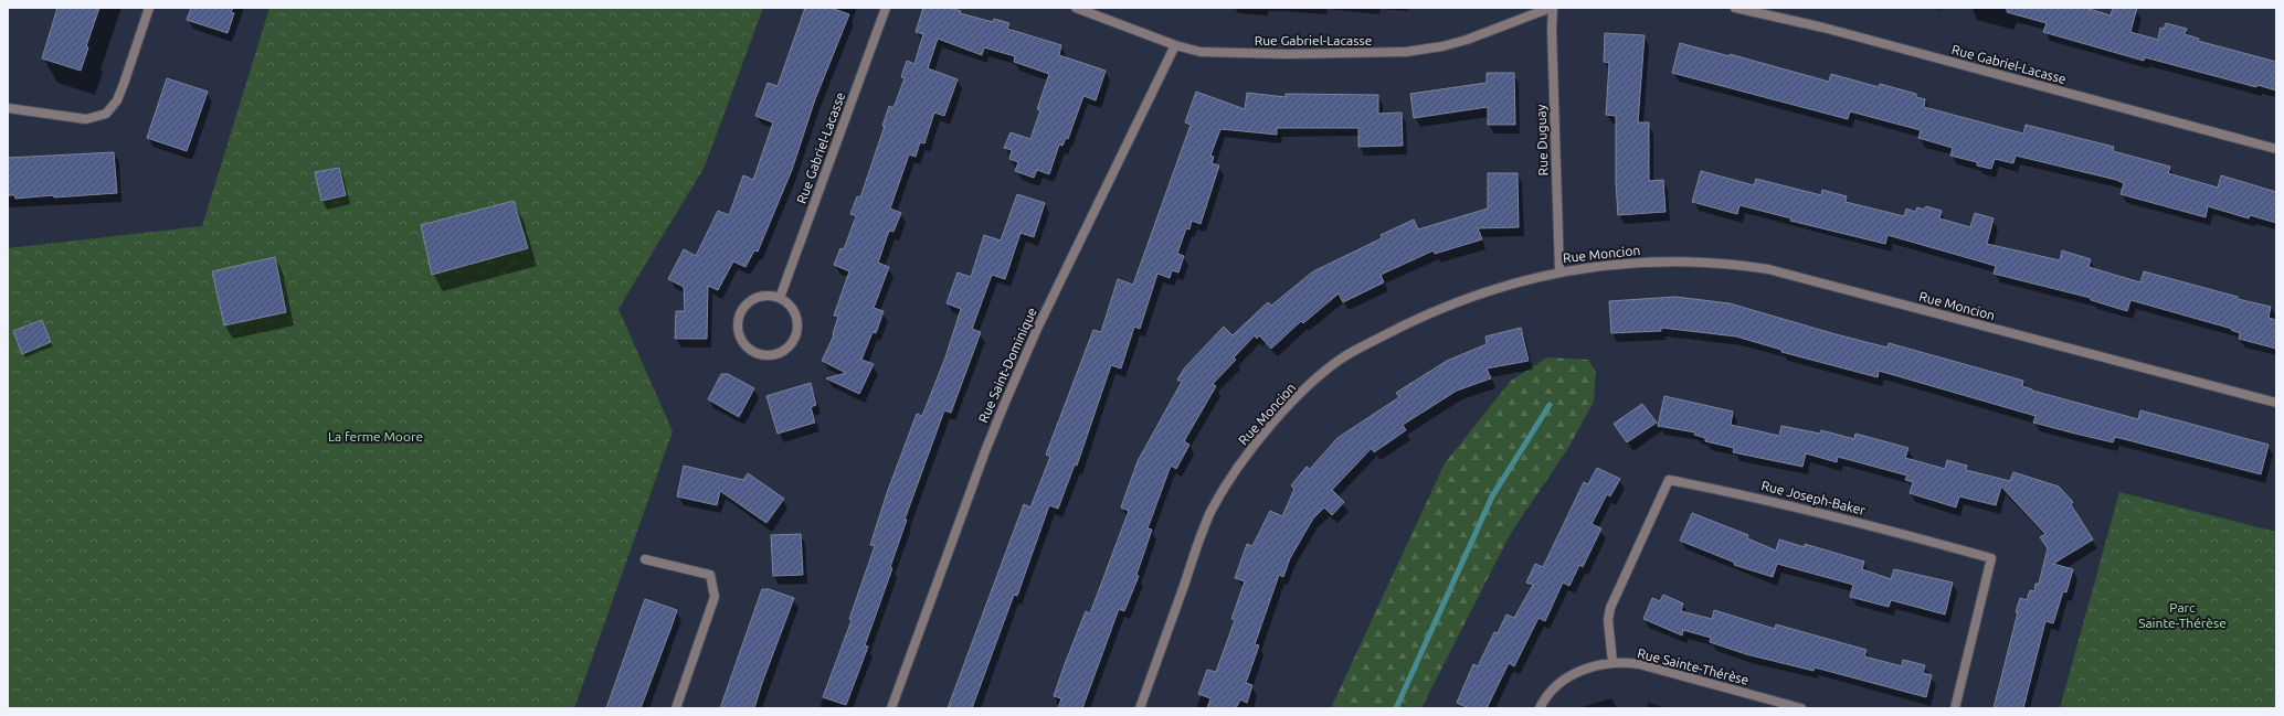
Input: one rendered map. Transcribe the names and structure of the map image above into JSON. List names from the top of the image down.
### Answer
{
  "streets": {
    "street": [
      "Rue Gabriel-Lacasse",
      "Rue Duguay",
      "Rue Moncion",
      "Rue Saint-Dominique",
      "Rue Joseph-Baker",
      "Rue Sainte-Thérèse"
    ]
  },
  "crossings": [
    ["Rue Gabriel-Lacasse", "Rue Duguay"],
    ["Rue Gabriel-Lacasse", "Rue Saint-Dominique"],
    ["Rue Duguay", "Rue Moncion"],
    ["Rue Joseph-Baker", "Rue Sainte-Thérèse"]
  ],
  "parks": ["La ferme Moore", "Parc Sainte-Thérèse"]
}
